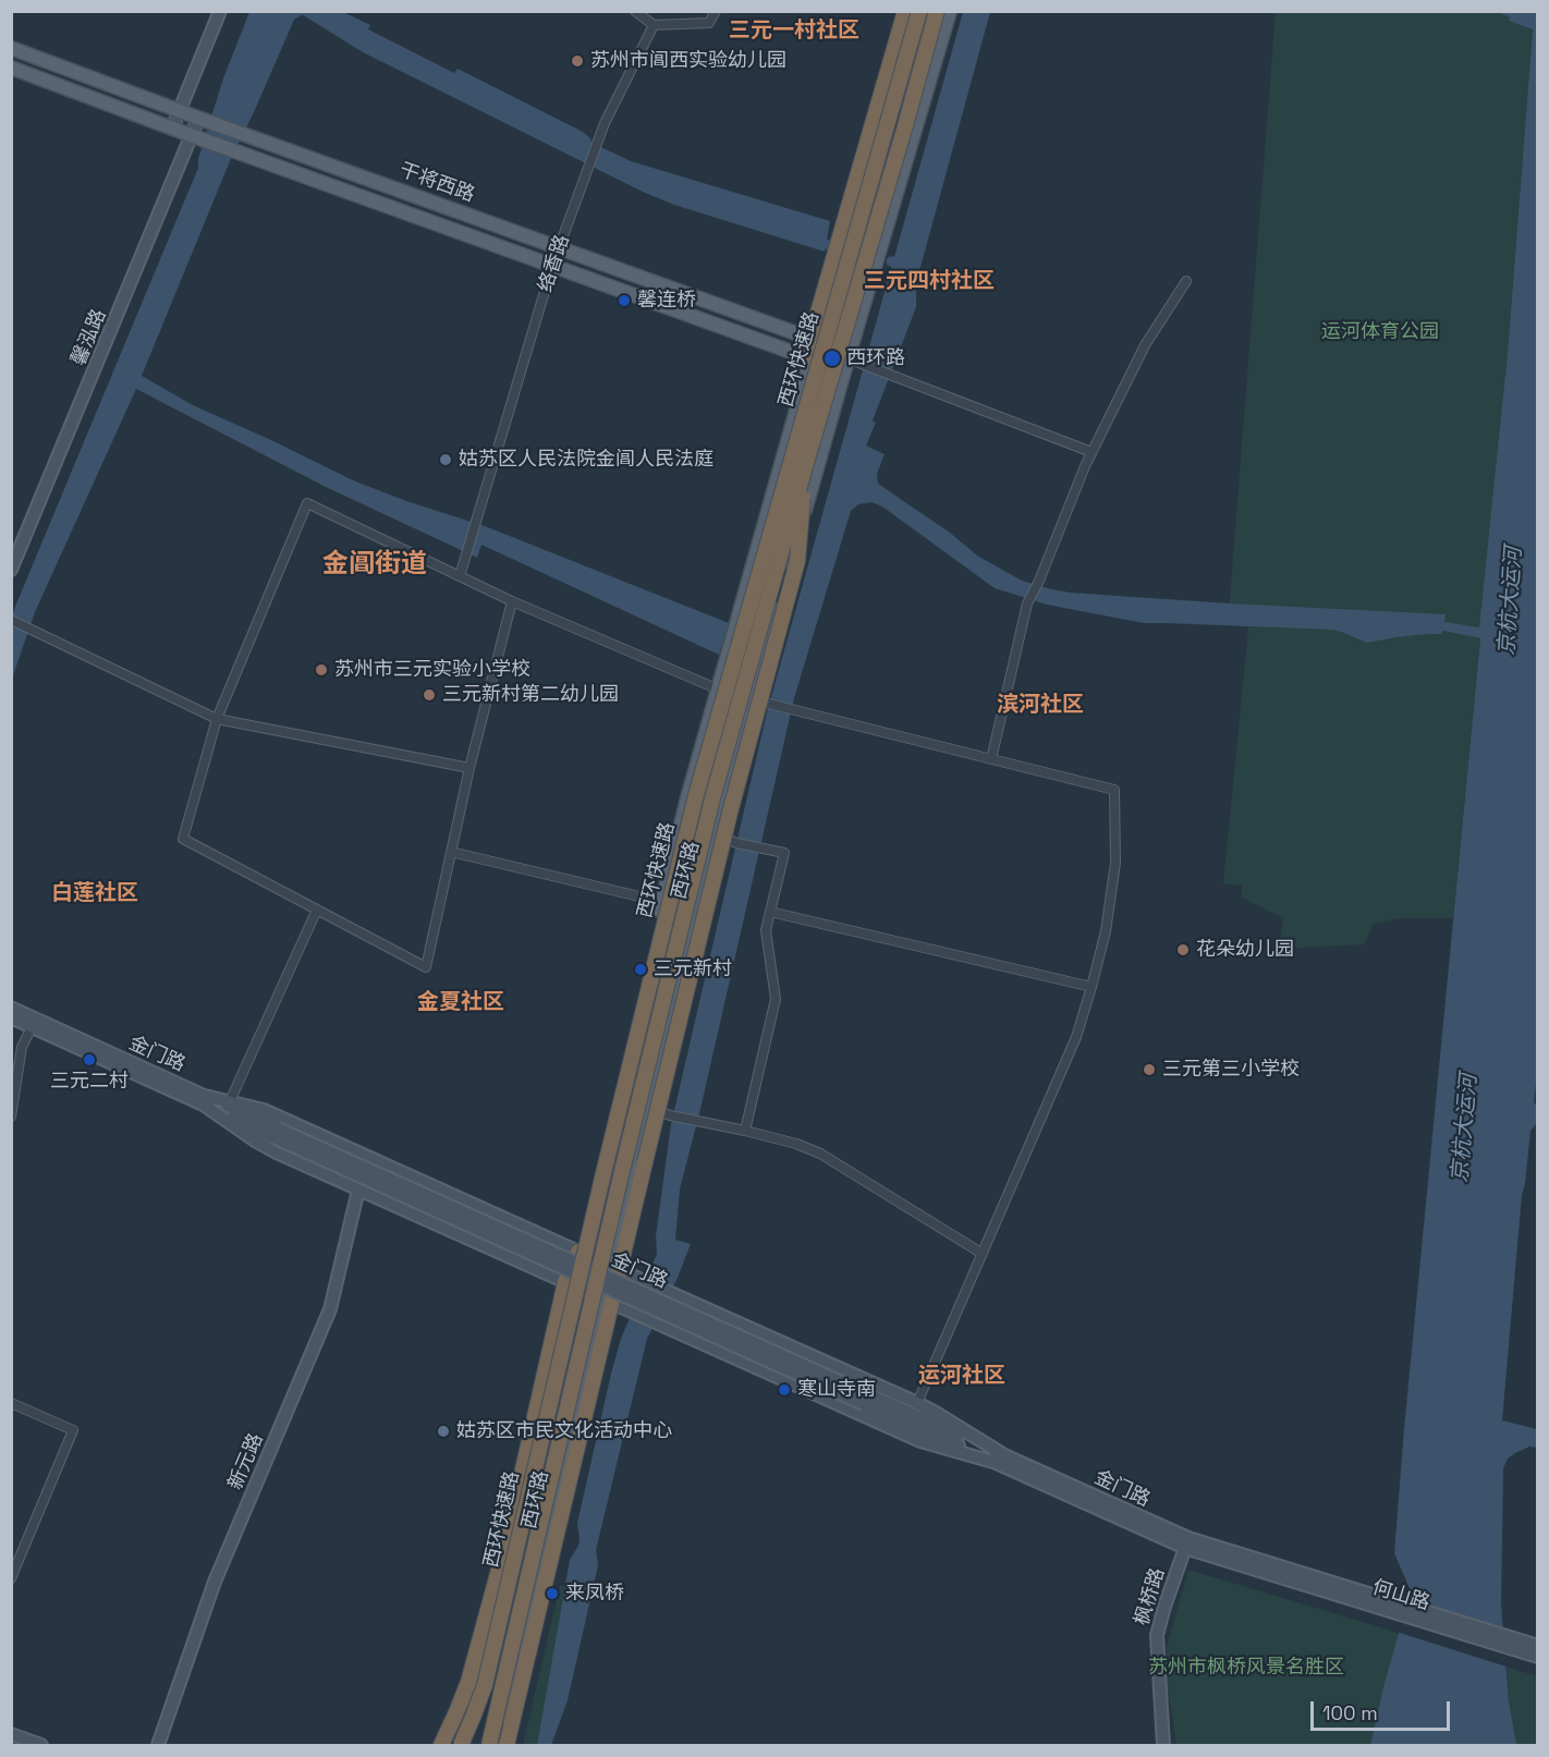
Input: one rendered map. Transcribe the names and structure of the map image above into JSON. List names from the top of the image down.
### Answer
{
  "streets": {
    "highway": ["西环快速路"],
    "main road": [
      "干将西路",
      "馨泓路",
      "西环路",
      "金门路",
      "新元路",
      "何山路",
      "枫桥路"
    ],
    "street": ["络香路"]
  },
  "crossings": [
    ["干将西路", "络香路"],
    ["干将西路", "馨泓路"],
    ["干将西路", "西环路"],
    ["西环快速路", "西环路"],
    ["金门路", "何山路"],
    ["金门路", "枫桥路"]
  ],
  "districts": [
    "三元一村社区",
    "三元四村社区",
    "金阊街道",
    "滨河社区",
    "白莲社区",
    "金夏社区",
    "运河社区"
  ],
  "water": ["京杭大运河"],
  "parks": ["运河体育公园", "苏州市枫桥风景名胜区"],
  "places": [
    "苏州市阊西实验幼儿园",
    "馨连桥",
    "西环路",
    "姑苏区人民法院金阊人民法庭",
    "苏州市三元实验小学校",
    "三元新村第二幼儿园",
    "花朵幼儿园",
    "三元新村",
    "三元二村",
    "三元第三小学校",
    "寒山寺南",
    "姑苏区市民文化活动中心",
    "来凤桥"
  ],
  "scale_bar": "100 m"
}
